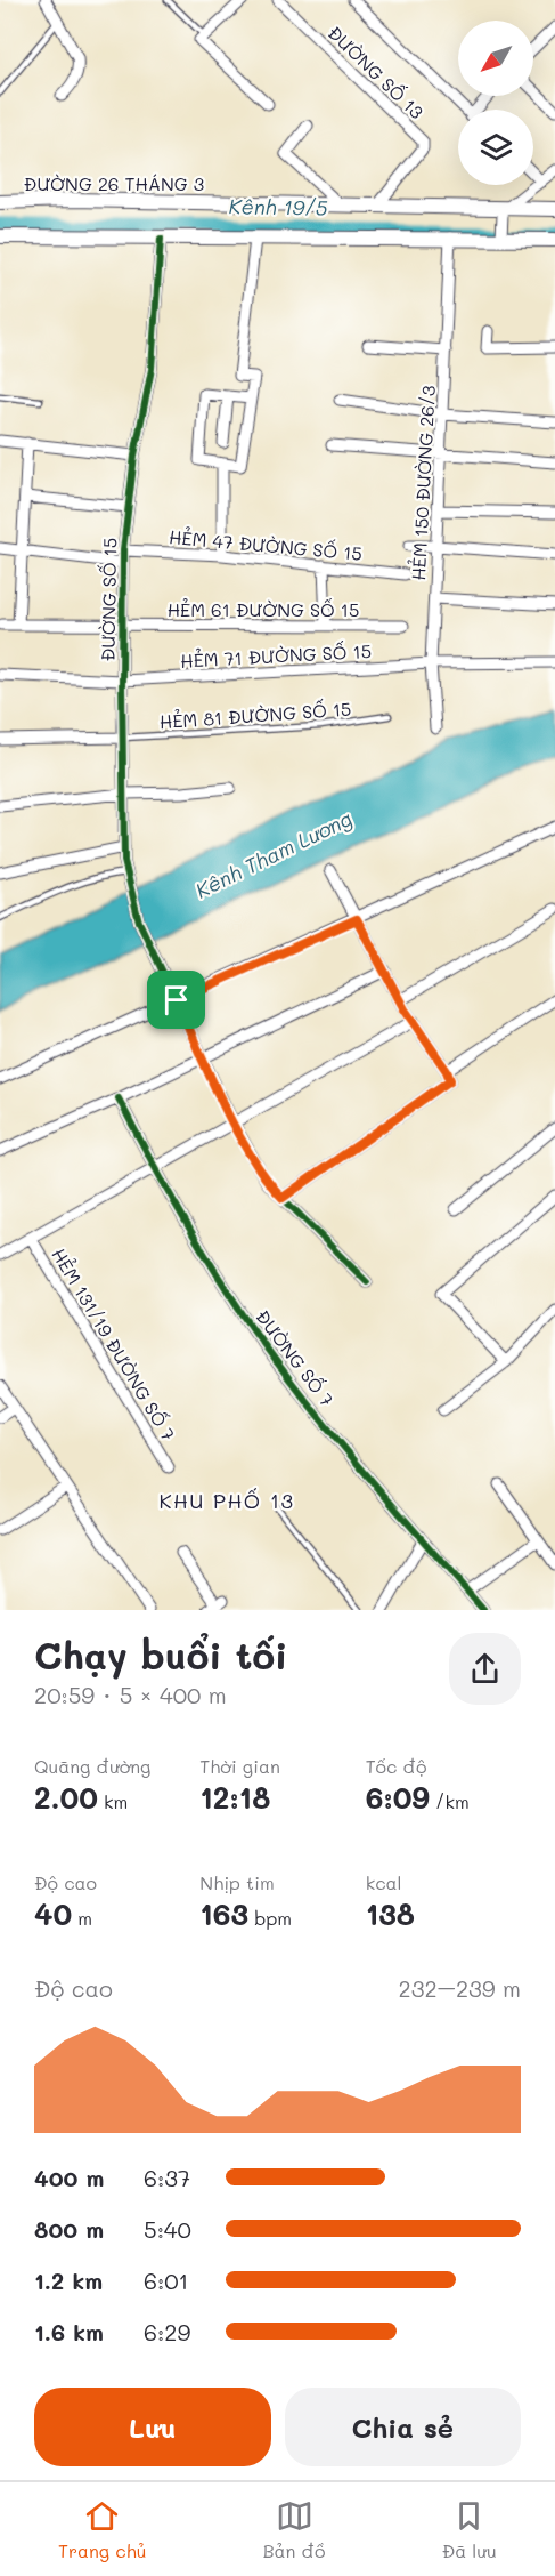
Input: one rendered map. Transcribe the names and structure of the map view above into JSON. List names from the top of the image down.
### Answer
{
  "streets": {
    "street": [
      "ĐƯỜNG SỐ 13",
      "ĐƯỜNG 26 THÁNG 3",
      "HẺM 150 ĐƯỜNG 26/3",
      "HẺM 47 ĐƯỜNG SỐ 15",
      "ĐƯỜNG SỐ 15",
      "HẺM 61 ĐƯỜNG SỐ 15",
      "HẺM 71 ĐƯỜNG SỐ 15",
      "HẺM 131/19 ĐƯỜNG SỐ 7",
      "ĐƯỜNG SỐ 7"
    ],
    "lane": ["HẺM 81 ĐƯỜNG SỐ 15"]
  },
  "crossings": [
    ["ĐƯỜNG SỐ 13", "ĐƯỜNG 26 THÁNG 3"],
    ["HẺM 150 ĐƯỜNG 26/3", "HẺM 71 ĐƯỜNG SỐ 15"],
    ["HẺM 47 ĐƯỜNG SỐ 15", "ĐƯỜNG SỐ 15"],
    ["ĐƯỜNG SỐ 15", "HẺM 61 ĐƯỜNG SỐ 15"],
    ["ĐƯỜNG SỐ 15", "HẺM 71 ĐƯỜNG SỐ 15"],
    ["ĐƯỜNG SỐ 15", "HẺM 81 ĐƯỜNG SỐ 15"]
  ],
  "districts": ["KHU PHỐ 13"],
  "water": ["Kênh 19/5", "Kênh Tham Lương"],
  "north": "bottom left",
  "page": {
    "heading": ["Chạy buổi tối", "20:59 · 5 × 400 m"],
    "stats": [
      ["Quãng đường", "2.00 km"],
      ["Thời gian", "12:18"],
      ["Tốc độ", "6:09 /km"],
      ["Độ cao", "40 m"],
      ["Nhịp tim", "163 bpm"],
      ["kcal", "138"]
    ],
    "chart": ["Độ cao", "232–239 m"],
    "list": [
      {
        "name": "400 m",
        "note": "6:37"
      },
      {
        "name": "800 m",
        "note": "5:40"
      },
      {
        "name": "1.2 km",
        "note": "6:01"
      },
      {
        "name": "1.6 km",
        "note": "6:29"
      }
    ],
    "buttons": ["Lưu", "Chia sẻ"],
    "tabs": ["Trang chủ", "Bản đồ", "Đã lưu"]
  }
}
